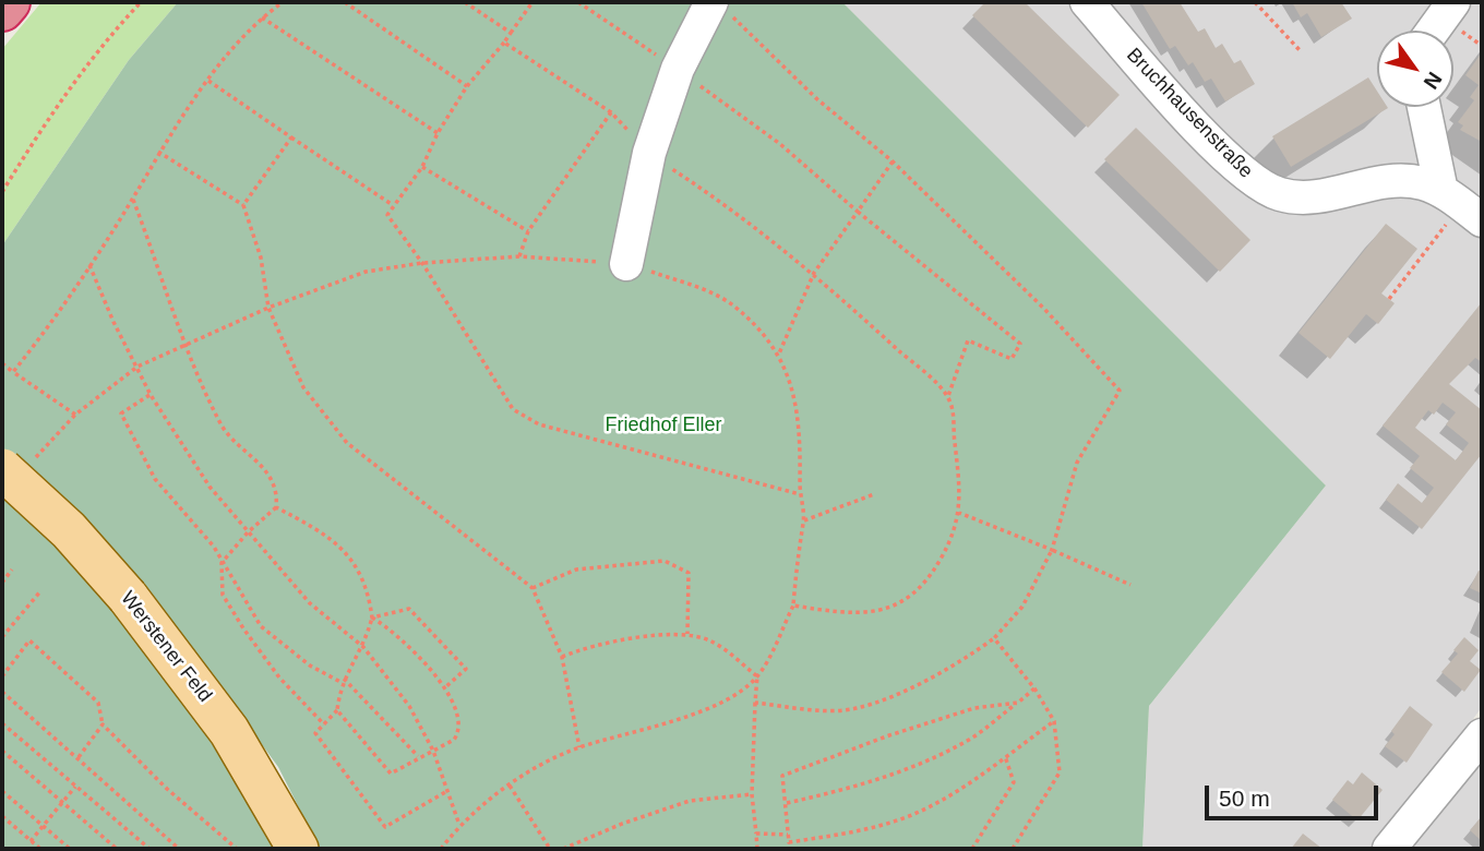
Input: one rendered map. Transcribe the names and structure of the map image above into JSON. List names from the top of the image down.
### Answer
{
  "streets": {
    "main road": ["Werstener Feld"],
    "street": ["Bruchhausenstraße"]
  },
  "parks": ["Friedhof Eller"],
  "scale_bar": "50 m",
  "north": "bottom right"
}
